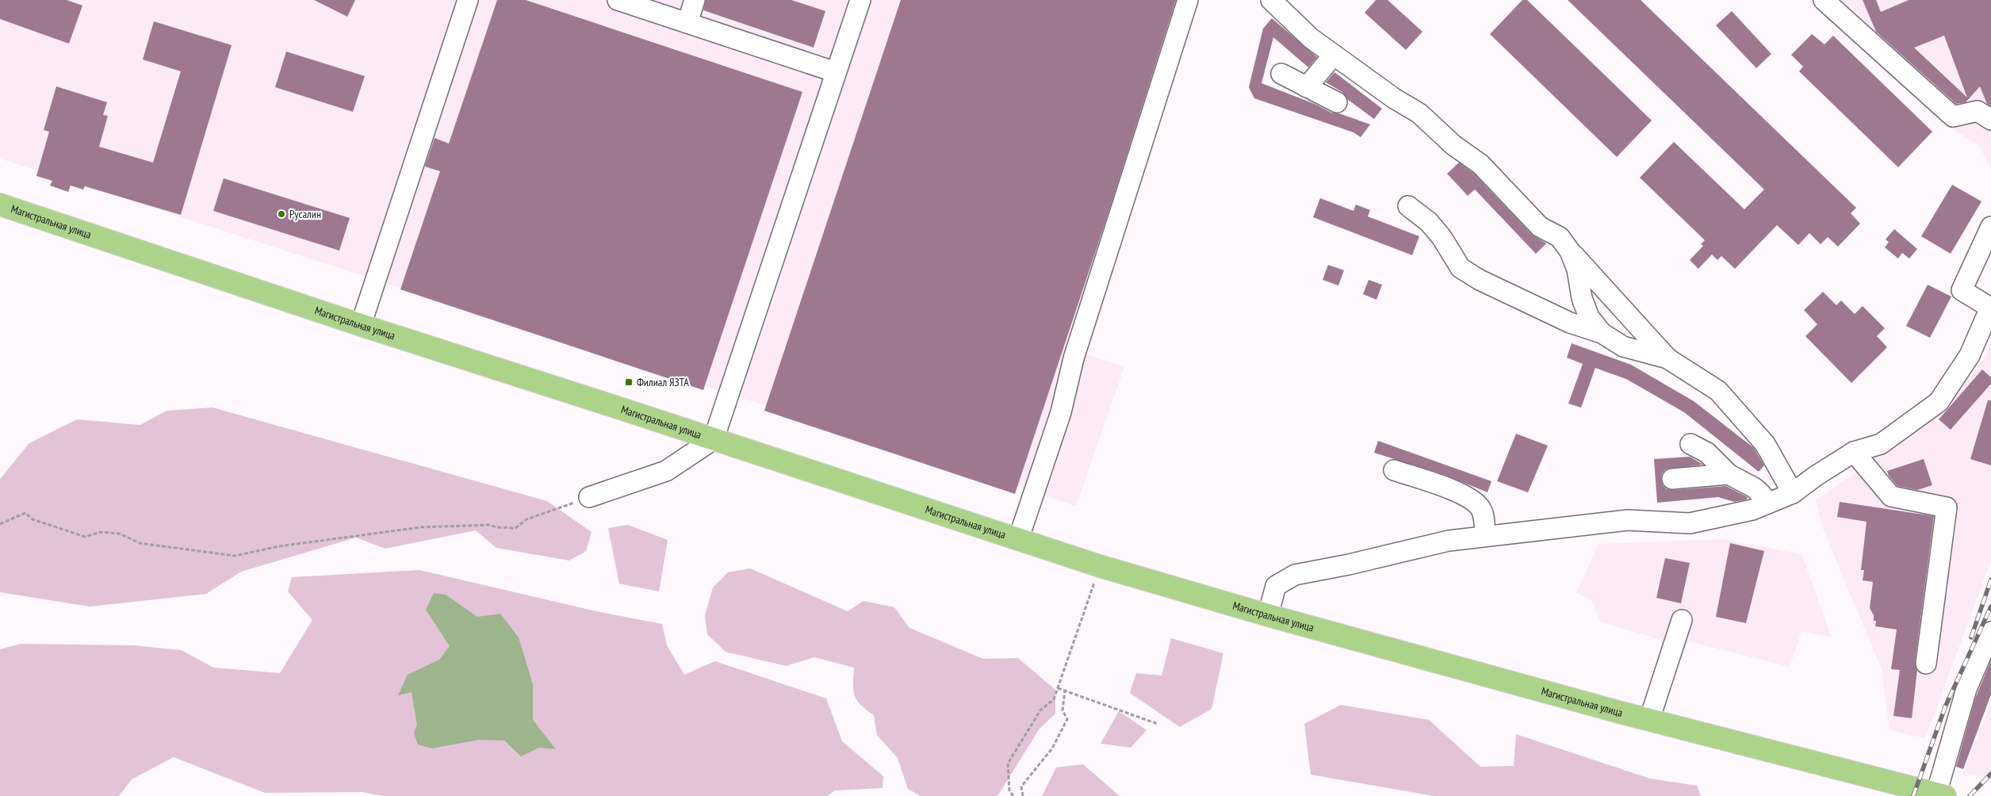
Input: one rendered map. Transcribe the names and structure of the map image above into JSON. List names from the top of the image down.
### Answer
{
  "streets": {
    "main road": ["Магистральная улица"]
  },
  "places": {
    "other": ["Русалин"],
    "transit": ["Филиал ЯЗТА"]
  }
}
